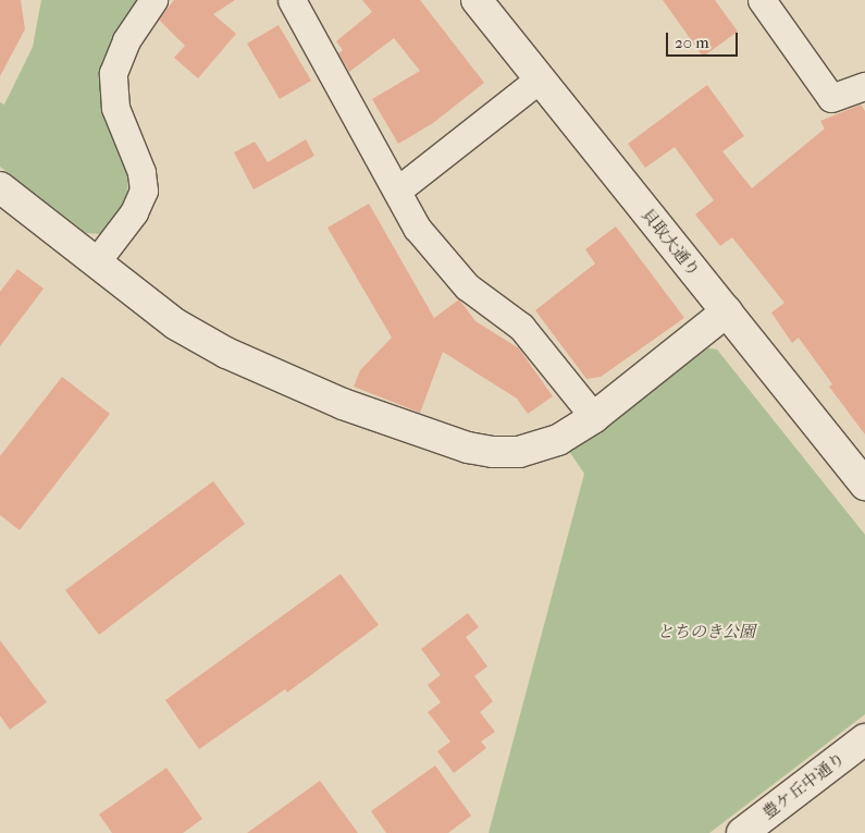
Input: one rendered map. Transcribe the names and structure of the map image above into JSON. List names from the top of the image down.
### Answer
{
  "streets": {
    "street": ["貝取大通り", "豊ケ丘中通り"]
  },
  "parks": ["とちのき公園"],
  "scale_bar": "20 m"
}
